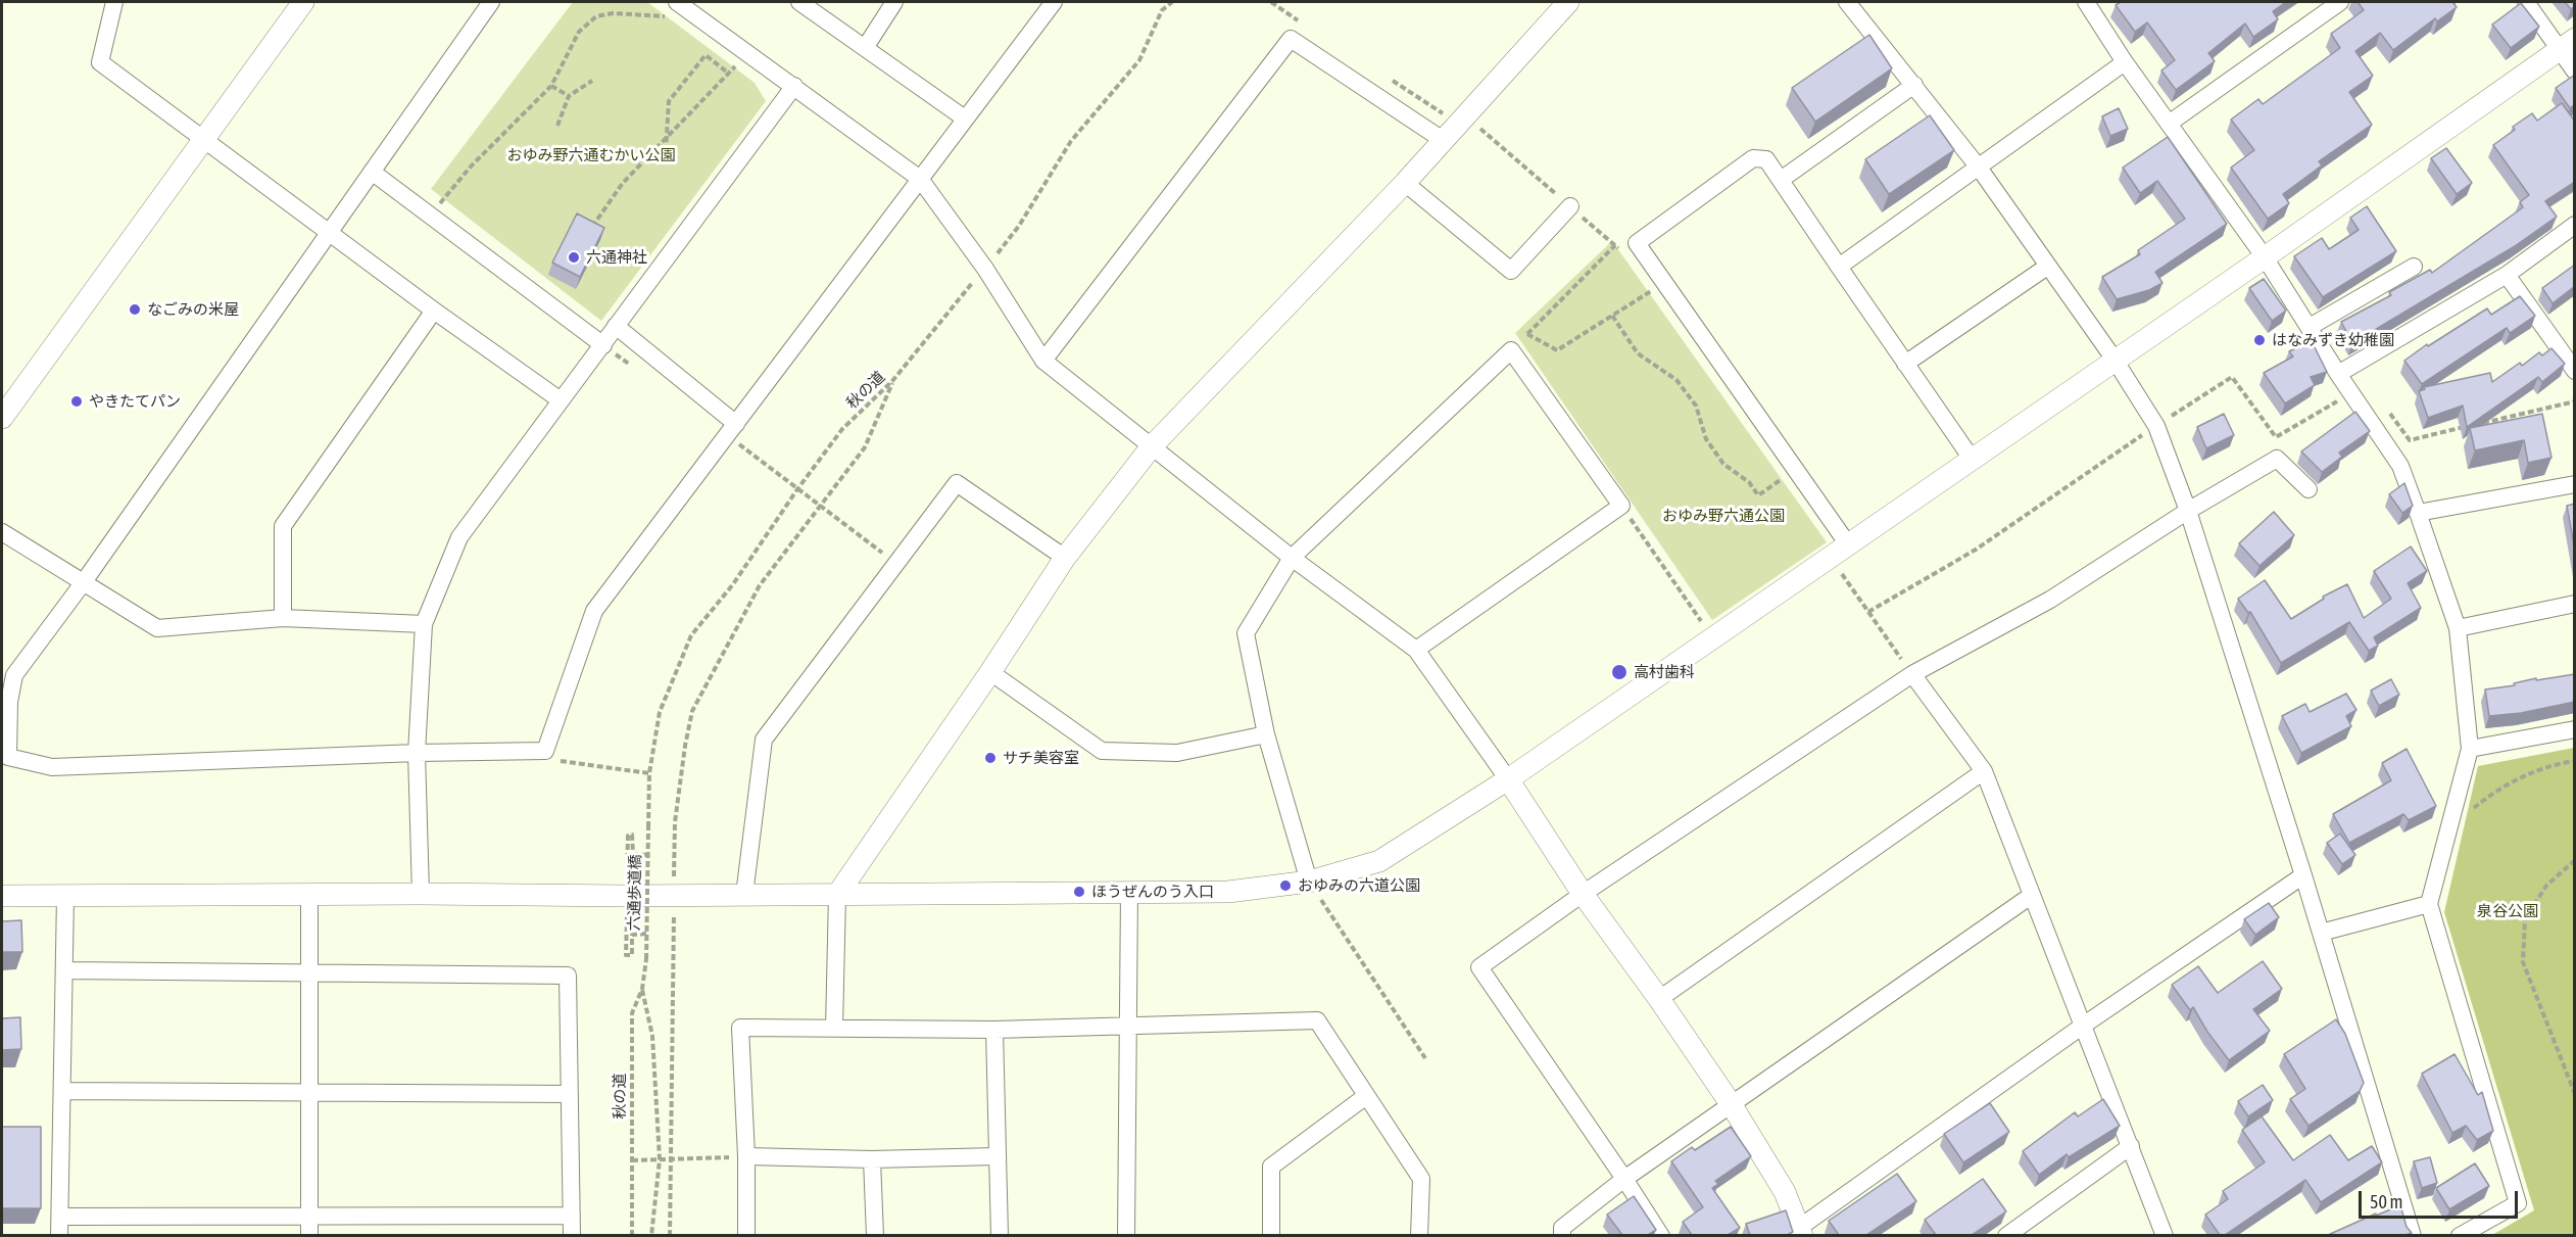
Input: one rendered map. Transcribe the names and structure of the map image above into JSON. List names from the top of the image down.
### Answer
{
  "streets": {
    "path": ["秋の道", "六通歩道橋"]
  },
  "crossings": [
    ["秋の道", "六通歩道橋"]
  ],
  "parks": ["おゆみ野六通むかい公園", "おゆみ野六通公園", "泉谷公園"],
  "places": [
    "六通神社",
    "なごみの米屋",
    "はなみずき幼稚園",
    "やきたてパン",
    "高村歯科",
    "サチ美容室",
    "おゆみの六道公園",
    "ほうぜんのう入口"
  ],
  "scale_bar": "50 m"
}
